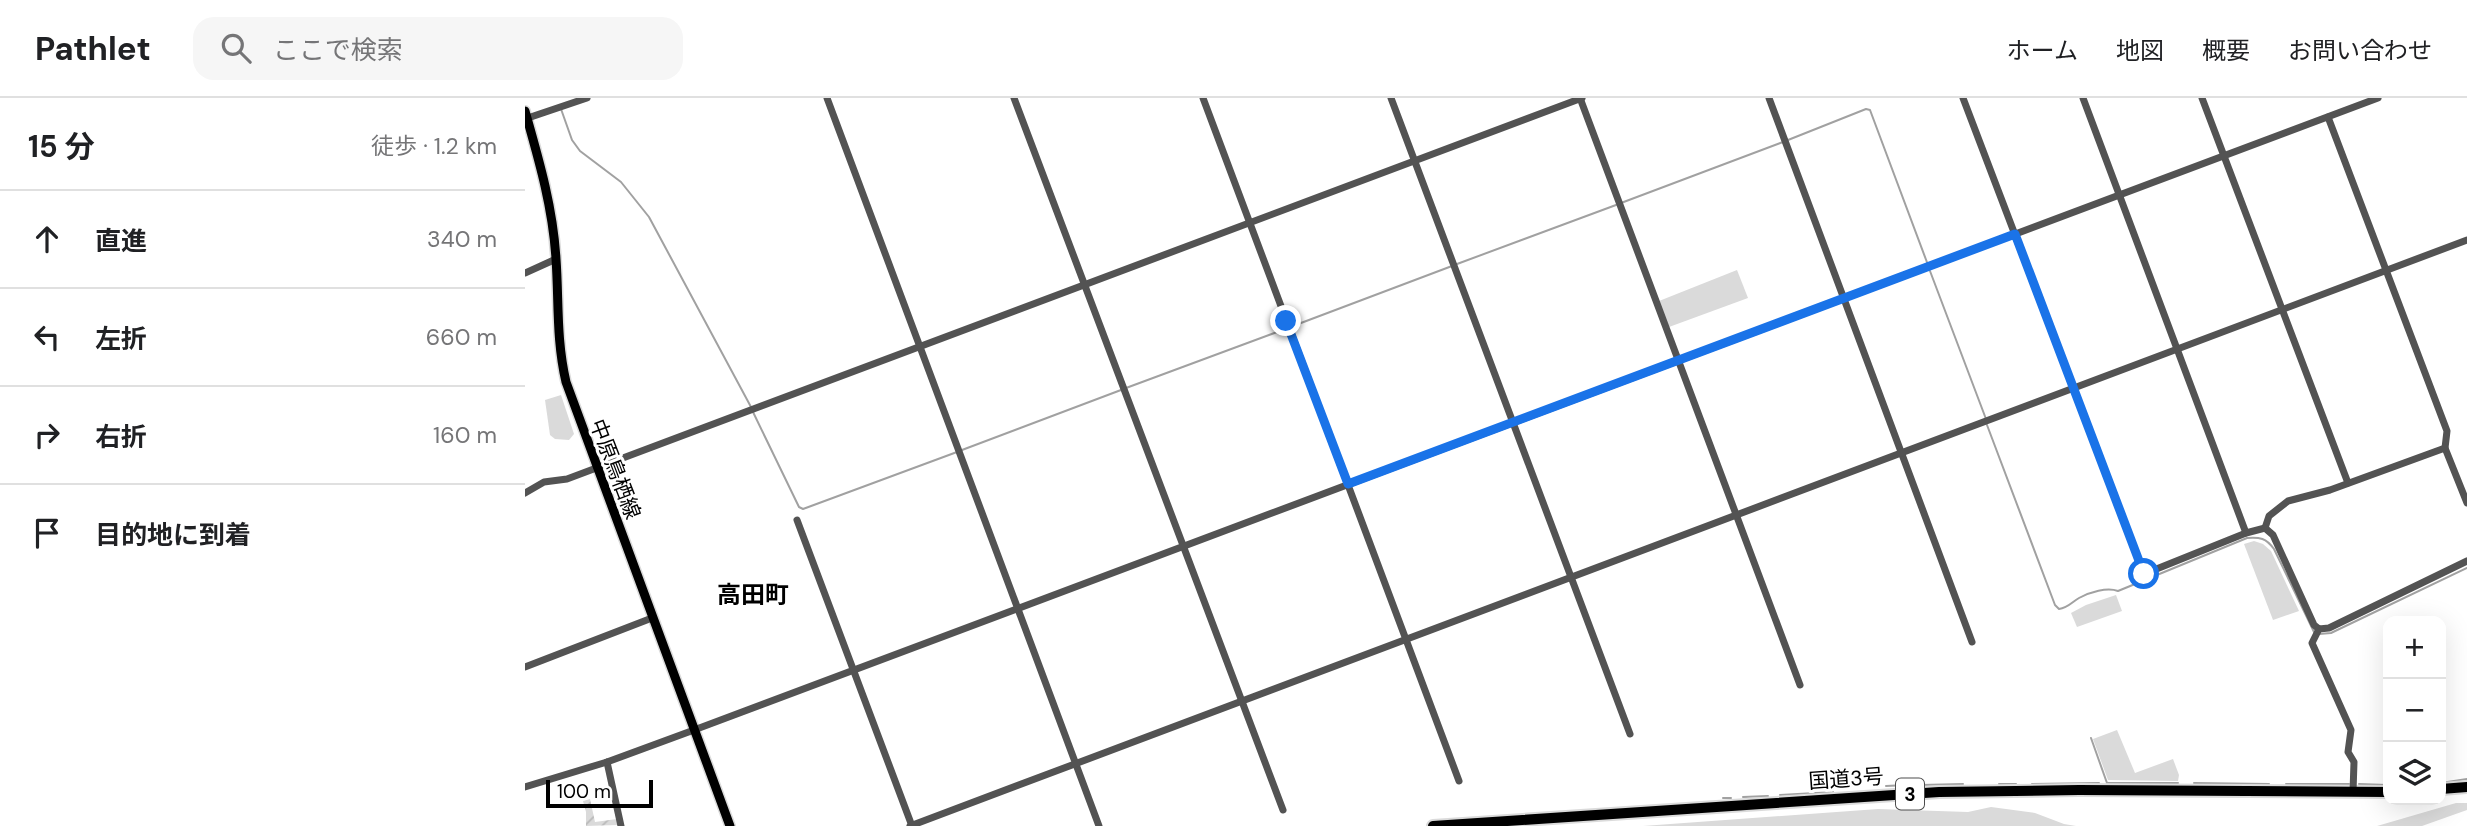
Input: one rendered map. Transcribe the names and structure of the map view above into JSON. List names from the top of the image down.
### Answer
{
  "streets": {
    "highway": ["国道3号", "3"],
    "main road": ["中原鳥栖線"]
  },
  "districts": ["高田町"],
  "scale_bar": "100 m",
  "page": {
    "header": "Pathlet",
    "search": "ここで検索",
    "nav": [
      "ホーム",
      "地図",
      "概要",
      "お問い合わせ"
    ],
    "heading": ["15 分", "徒歩 · 1.2 km"],
    "list": [
      ["直進", "340 m"],
      ["左折", "660 m"],
      ["右折", "160 m"],
      "目的地に到着"
    ],
    "map_buttons": ["+", "−"],
    "scale": "100 m"
  }
}
